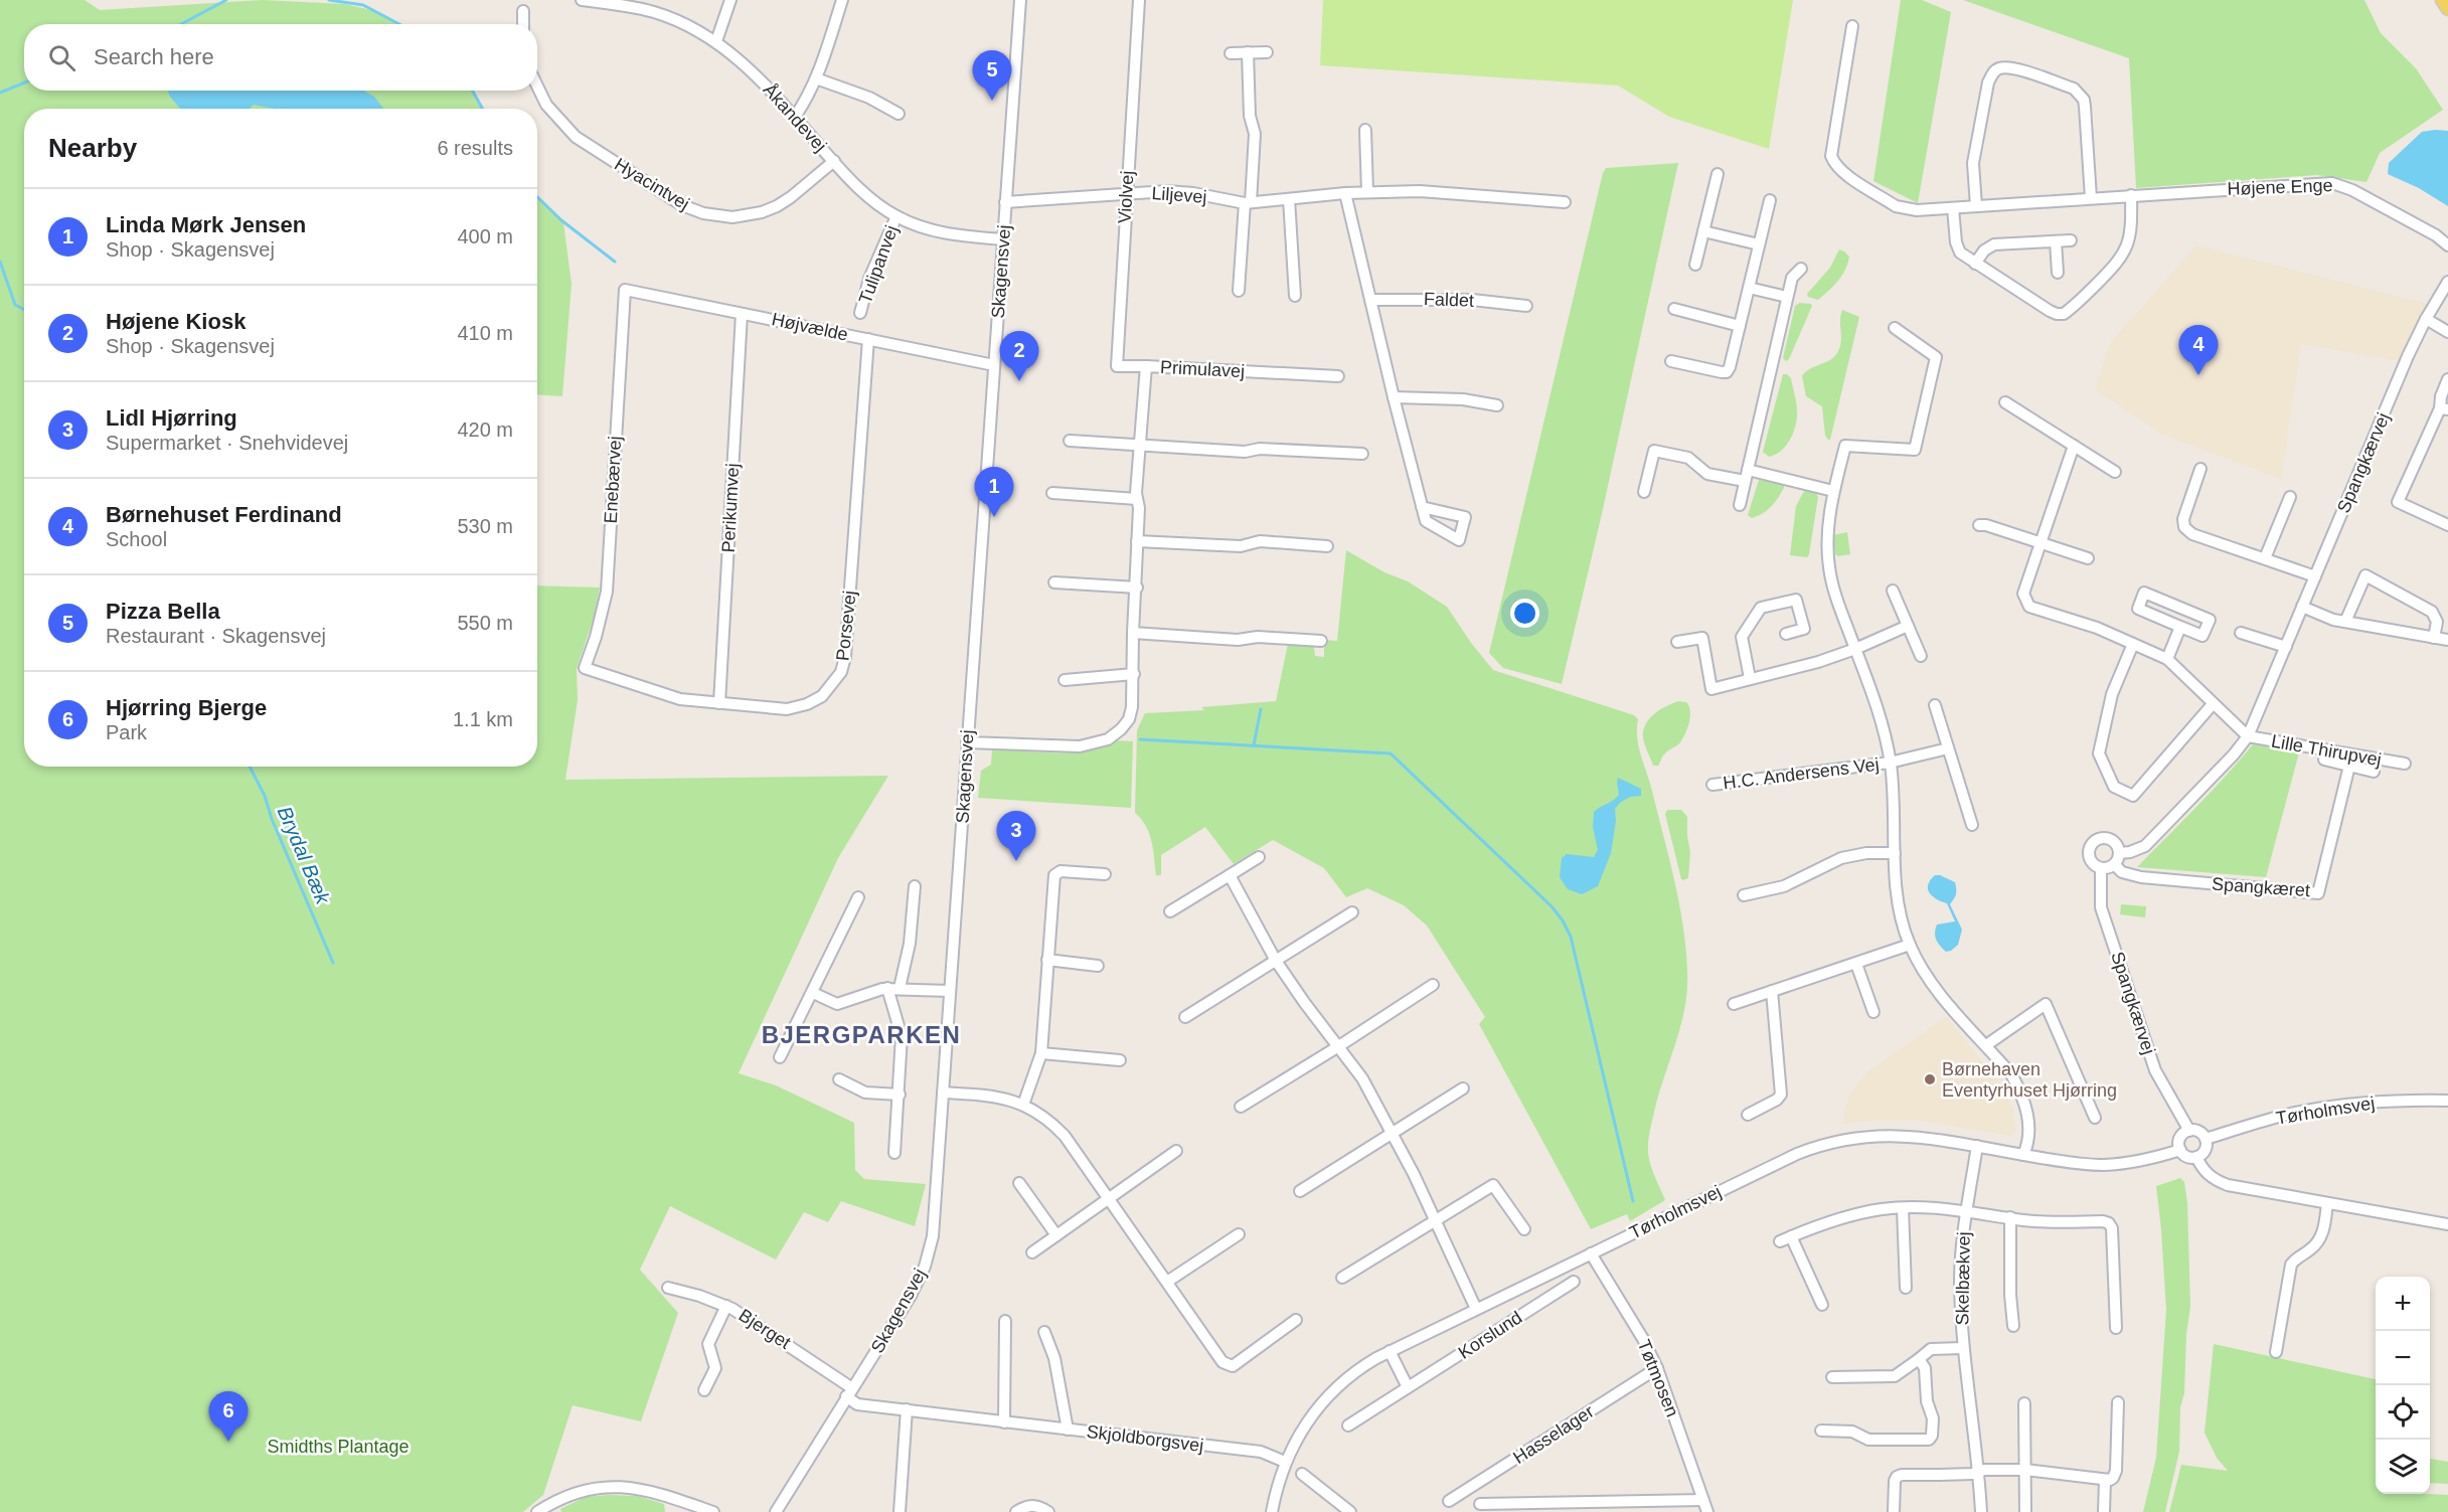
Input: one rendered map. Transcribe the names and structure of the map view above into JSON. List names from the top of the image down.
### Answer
{
  "streets": {
    "street": [
      "Åkandevej",
      "Hyacintvej",
      "Højene Enge",
      "Liljevej",
      "Violvej",
      "Tulipanvej",
      "Skagensvej",
      "Faldet",
      "Højvælde",
      "Primulavej",
      "Spangkærvej",
      "Enebærvej",
      "Perikumvej",
      "Porsevej",
      "Lille Thirupvej",
      "H.C. Andersens Vej",
      "Spangkæret",
      "Tørholmsvej",
      "Skelbækvej",
      "Bjerget",
      "Korslund",
      "Tøtmosen",
      "Hasselager",
      "Skjoldborgsvej"
    ]
  },
  "crossings": [
    ["Åkandevej", "Hyacintvej"],
    ["Åkandevej", "Tulipanvej"],
    ["Åkandevej", "Skagensvej"],
    ["Liljevej", "Violvej"],
    ["Liljevej", "Skagensvej"],
    ["Violvej", "Primulavej"],
    ["Skagensvej", "Højvælde"],
    ["Skagensvej", "Primulavej"],
    ["Skagensvej", "Bjerget"],
    ["Skagensvej", "Skjoldborgsvej"],
    ["Højvælde", "Enebærvej"],
    ["Højvælde", "Perikumvej"],
    ["Højvælde", "Porsevej"],
    ["Spangkærvej", "Lille Thirupvej"],
    ["Spangkærvej", "Spangkæret"],
    ["Spangkærvej", "Tørholmsvej"],
    ["Enebærvej", "Porsevej"],
    ["Perikumvej", "Porsevej"],
    ["H.C. Andersens Vej", "Tørholmsvej"],
    ["Tørholmsvej", "Skelbækvej"],
    ["Tørholmsvej", "Tøtmosen"],
    ["Tørholmsvej", "Skjoldborgsvej"],
    ["Bjerget", "Skjoldborgsvej"],
    ["Tøtmosen", "Hasselager"]
  ],
  "districts": ["BJERGPARKEN"],
  "water": ["Brydal Bæk"],
  "parks": ["Smidths Plantage"],
  "places": ["Børnehaven Eventyrhuset Hjørring"],
  "page": {
    "search": "Search here",
    "pins": [
      "5",
      "4",
      "2",
      "1",
      "3",
      "6"
    ],
    "heading": ["Nearby", "6 results"],
    "list": [
      {
        "mark": "1",
        "name": "Linda Mørk Jensen",
        "note": "Shop · Skagensvej",
        "value": "400 m"
      },
      {
        "mark": "2",
        "name": "Højene Kiosk",
        "note": "Shop · Skagensvej",
        "value": "410 m"
      },
      {
        "mark": "3",
        "name": "Lidl Hjørring",
        "note": "Supermarket · Snehvidevej",
        "value": "420 m"
      },
      {
        "mark": "4",
        "name": "Børnehuset Ferdinand",
        "note": "School",
        "value": "530 m"
      },
      {
        "mark": "5",
        "name": "Pizza Bella",
        "note": "Restaurant · Skagensvej",
        "value": "550 m"
      },
      {
        "mark": "6",
        "name": "Hjørring Bjerge",
        "note": "Park",
        "value": "1.1 km"
      }
    ],
    "map_buttons": ["+", "−"]
  }
}
